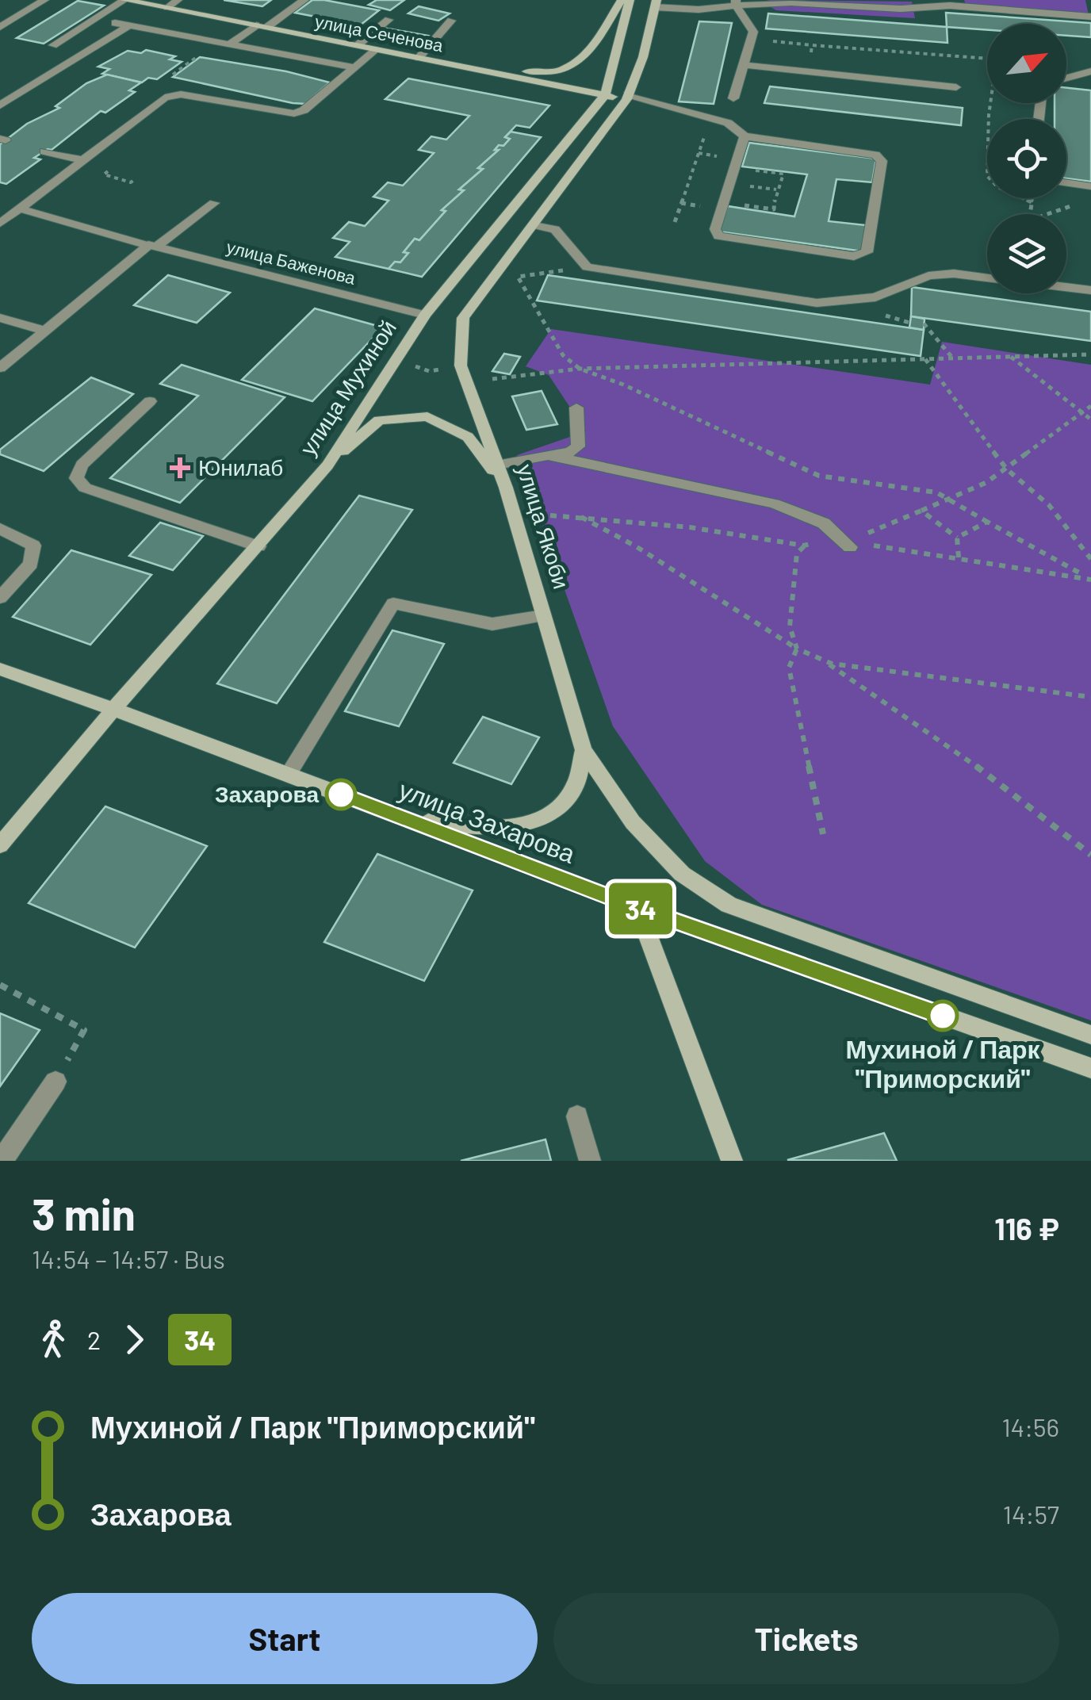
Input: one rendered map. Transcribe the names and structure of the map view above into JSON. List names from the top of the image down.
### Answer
{
  "streets": {
    "main road": [
      "улица Сеченова",
      "улица Мухиной",
      "улица Якоби",
      "улица Захарова"
    ],
    "street": ["улица Баженова"]
  },
  "crossings": [
    ["улица Сеченова", "улица Мухиной"],
    ["улица Баженова", "улица Мухиной"],
    ["улица Мухиной", "улица Захарова"]
  ],
  "places": {
    "health": ["Юнилаб"],
    "other": ["Захарова", "Мухиной / Парк \"Приморский\""]
  },
  "lines": ["bus line 34"],
  "north": "top right",
  "page": {
    "on_map": "34",
    "heading": ["3 min", "14:54 – 14:57 · Bus", "116 ₽"],
    "legs": ["2", "34"],
    "list": [
      {
        "name": "Мухиной / Парк \"Приморский\"",
        "value": "14:56"
      },
      {
        "name": "Захарова",
        "value": "14:57"
      }
    ],
    "buttons": ["Start", "Tickets"]
  }
}
